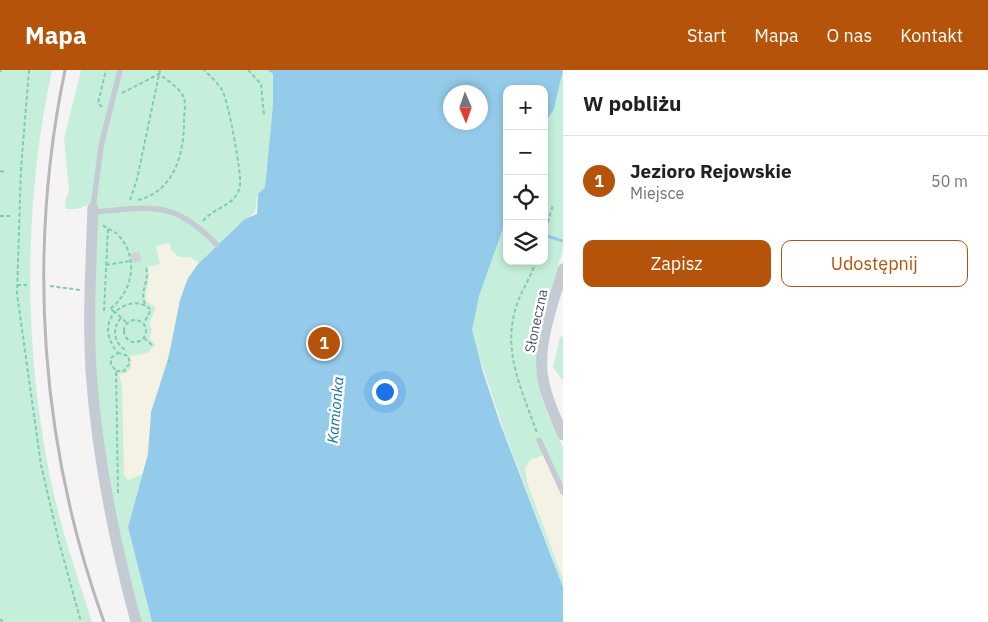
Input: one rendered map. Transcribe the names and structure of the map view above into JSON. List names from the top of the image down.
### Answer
{
  "streets": {
    "street": ["Słoneczna"]
  },
  "water": ["Kamionka"],
  "north": "bottom",
  "page": {
    "header": "Mapa",
    "nav": [
      "Start",
      "Mapa",
      "O nas",
      "Kontakt"
    ],
    "heading": "W pobliżu",
    "map_buttons": ["+", "−"],
    "list": [
      {
        "mark": "1",
        "name": "Jezioro Rejowskie",
        "note": "Miejsce",
        "value": "50 m"
      }
    ],
    "buttons": ["Zapisz", "Udostępnij"],
    "pins": "1"
  }
}
